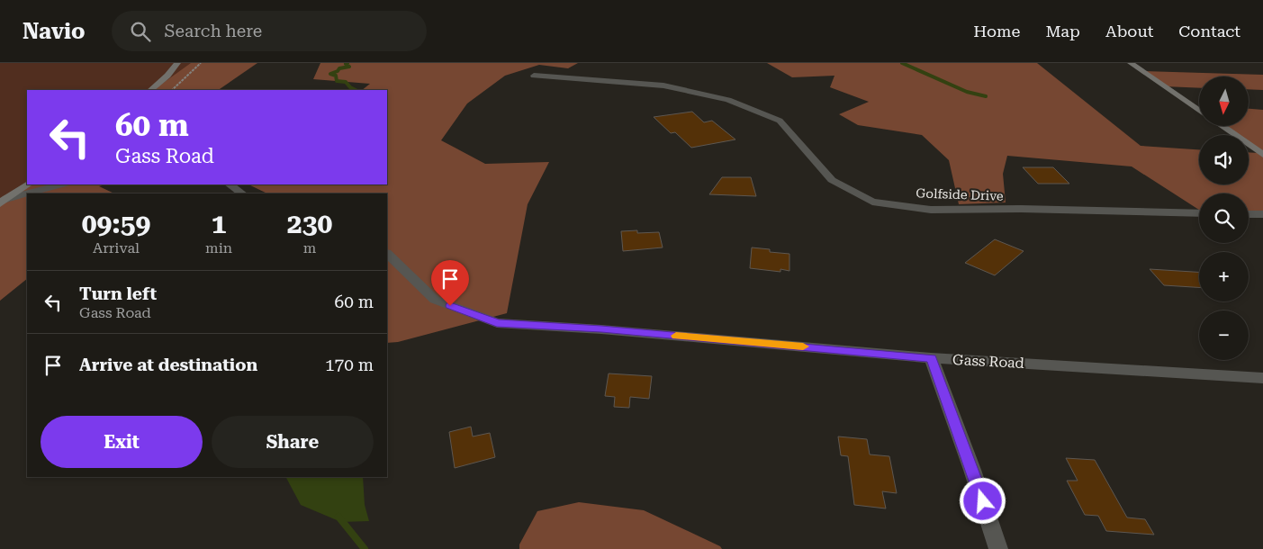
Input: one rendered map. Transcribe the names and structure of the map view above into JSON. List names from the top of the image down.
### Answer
{
  "streets": {
    "street": ["Golfside Drive", "Gass Road"]
  },
  "north": "bottom",
  "page": {
    "header": "Navio",
    "search": "Search here",
    "nav": [
      "Home",
      "Map",
      "About",
      "Contact"
    ],
    "map_buttons": ["+", "−"],
    "turn": ["60 m", "Gass Road"],
    "eta": [
      "09:59",
      "Arrival",
      "1",
      "min",
      "230",
      "m"
    ],
    "list": [
      {
        "name": "Turn left",
        "note": "Gass Road",
        "value": "60 m"
      },
      {
        "name": "Arrive at destination",
        "value": "170 m"
      }
    ],
    "buttons": ["Exit", "Share"]
  }
}
